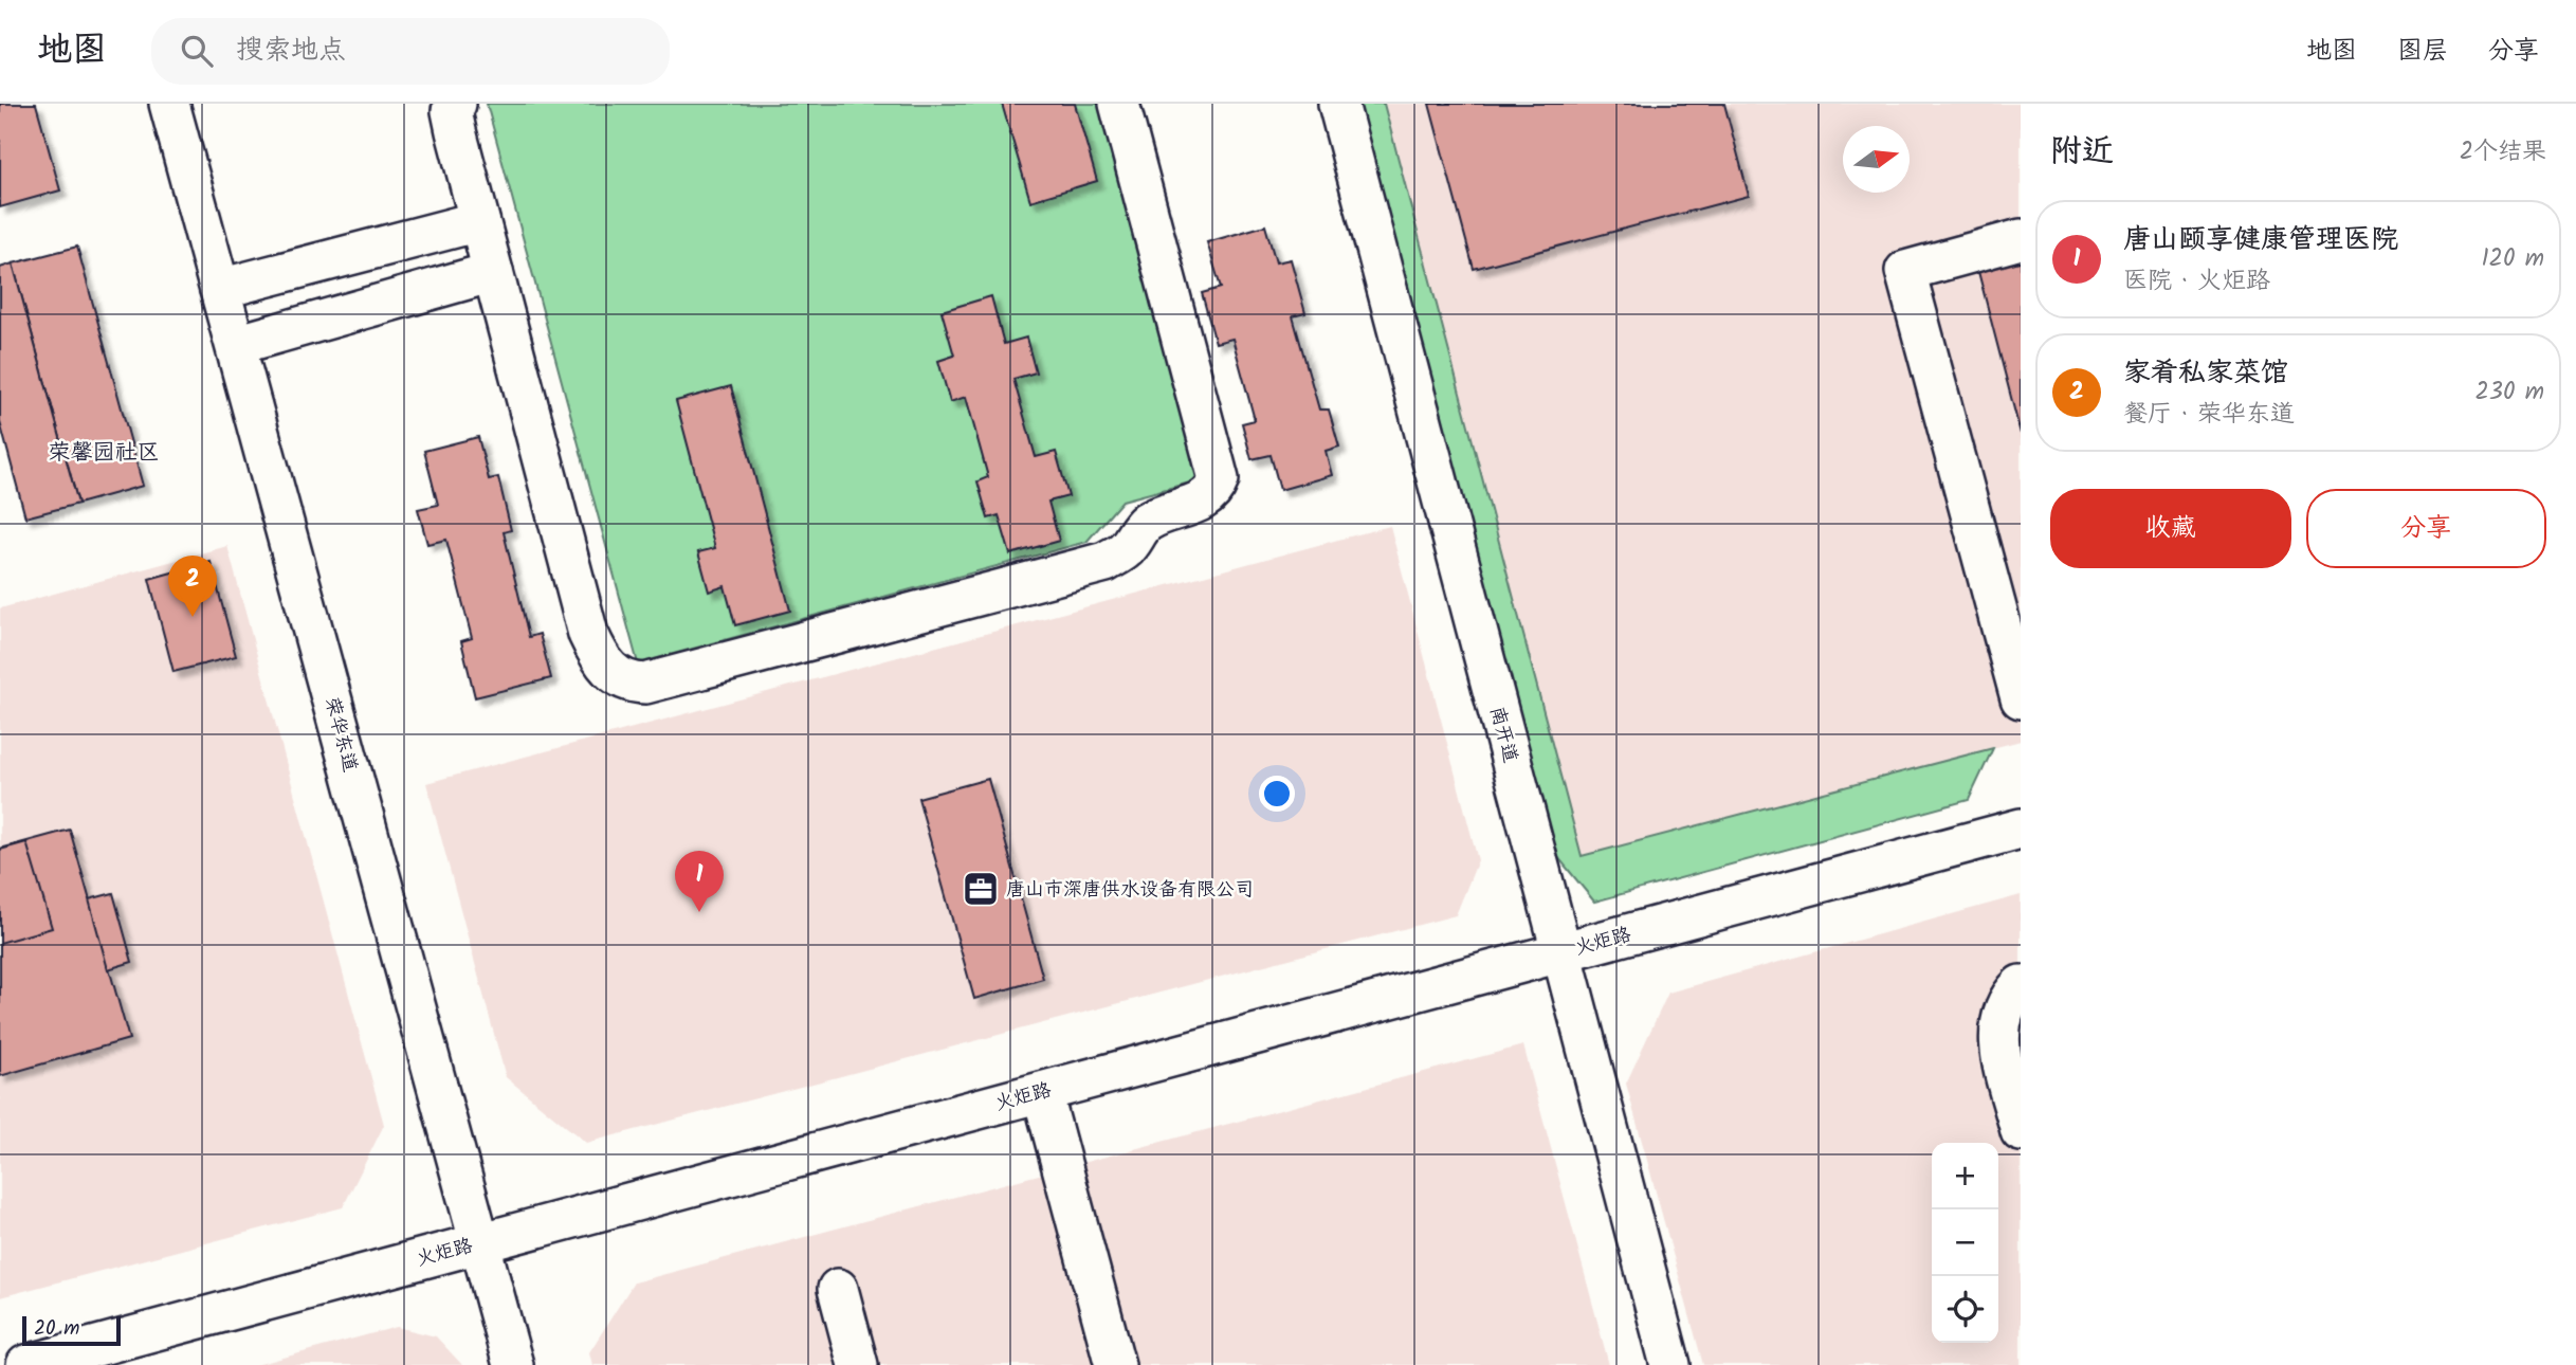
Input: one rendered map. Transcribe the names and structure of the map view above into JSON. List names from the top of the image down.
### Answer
{
  "streets": {
    "street": ["荣华东道", "南开道", "火炬路"]
  },
  "crossings": [
    ["荣华东道", "火炬路"],
    ["南开道", "火炬路"]
  ],
  "districts": ["荣馨园社区"],
  "places": {
    "office": ["唐山市深唐供水设备有限公司"]
  },
  "scale_bar": "20 m",
  "north": "right",
  "page": {
    "header": "地图",
    "search": "搜索地点",
    "nav": ["地图", "图层", "分享"],
    "heading": ["附近", "2个结果"],
    "list": [
      {
        "mark": "1",
        "name": "唐山颐享健康管理医院",
        "note": "医院 · 火炬路",
        "value": "120 m"
      },
      {
        "mark": "2",
        "name": "家肴私家菜馆",
        "note": "餐厅 · 荣华东道",
        "value": "230 m"
      }
    ],
    "buttons": ["收藏", "分享"],
    "pins": ["2", "1"],
    "map_buttons": ["+", "−"],
    "scale": "20 m"
  }
}
